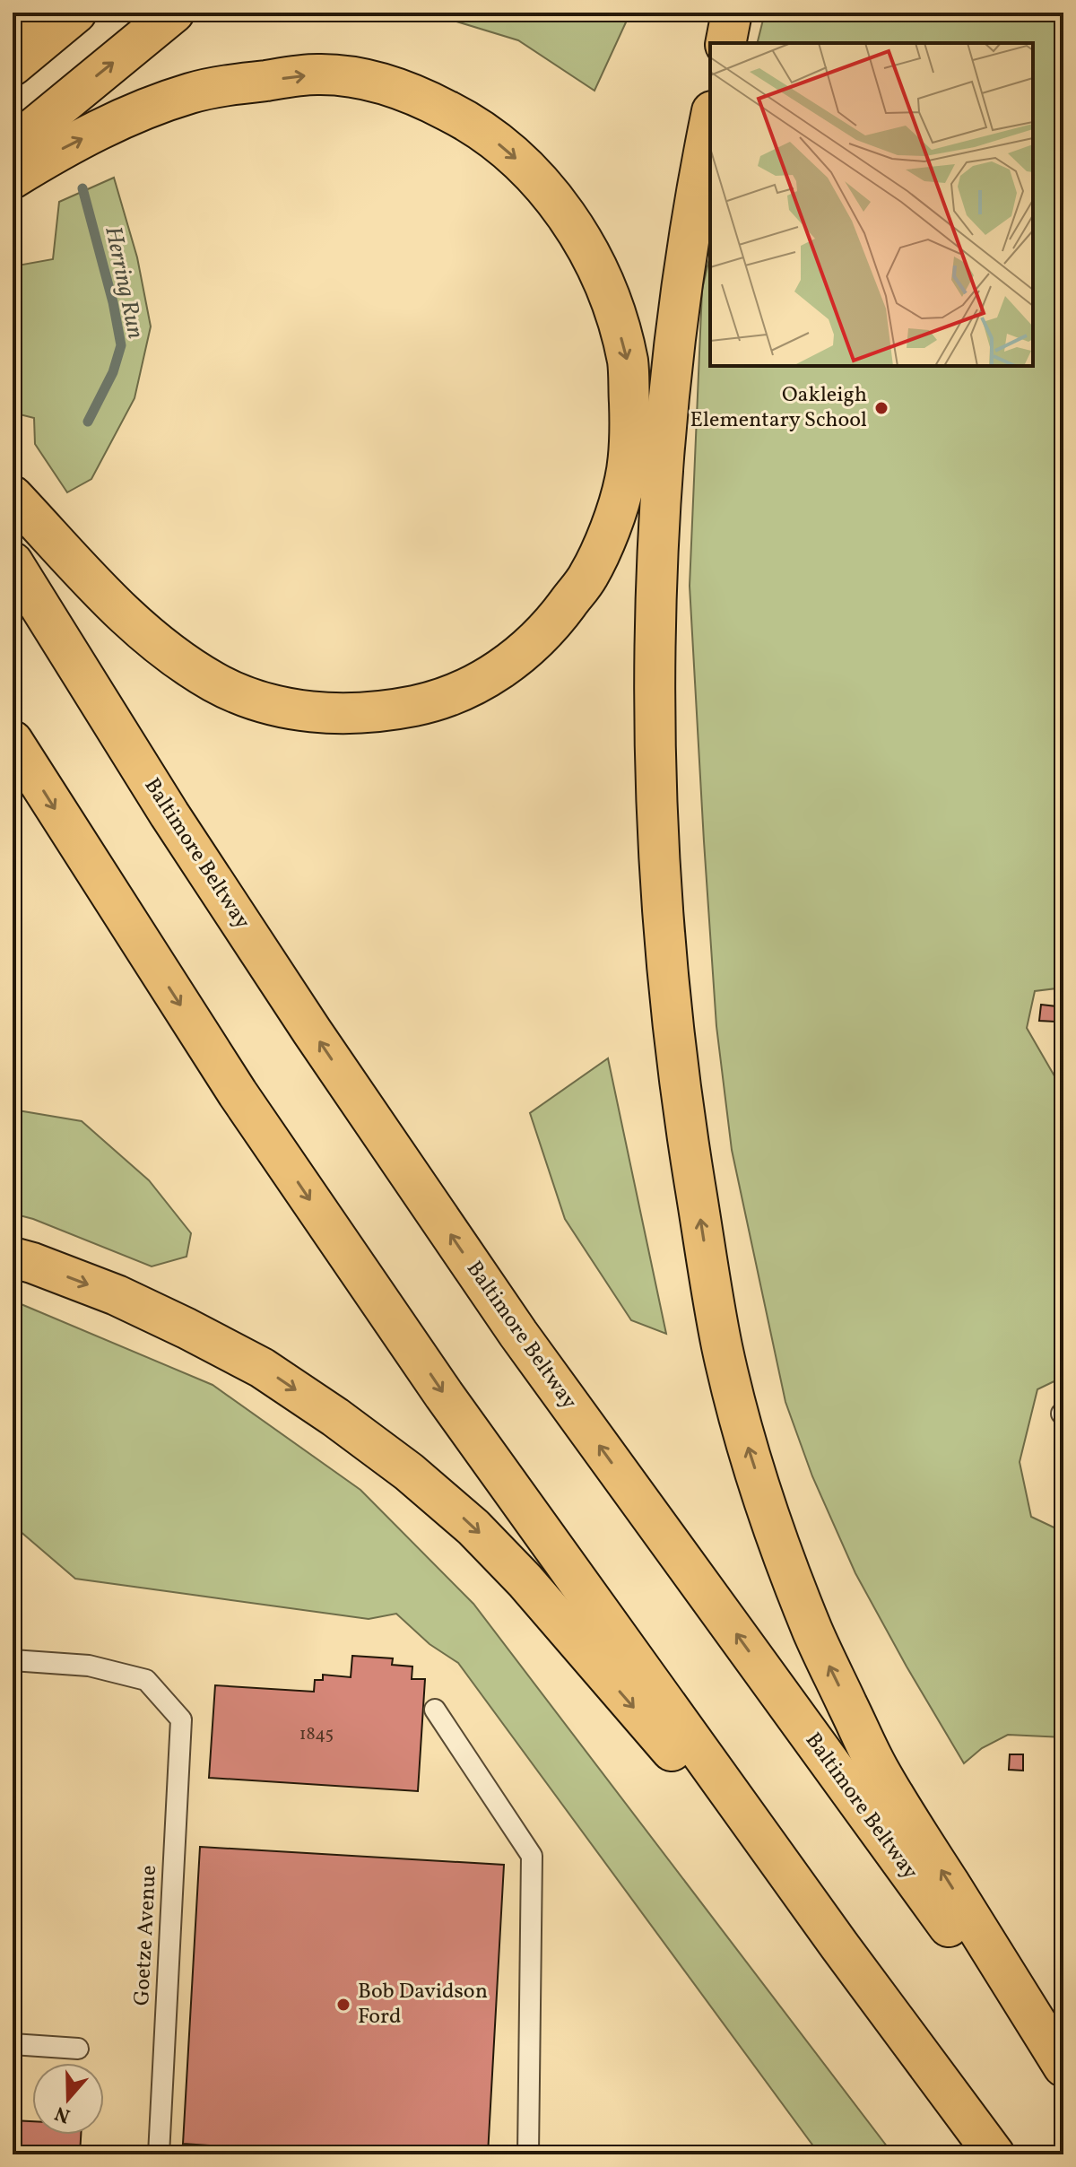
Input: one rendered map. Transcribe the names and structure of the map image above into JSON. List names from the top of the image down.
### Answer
{
  "streets": {
    "main road": ["Baltimore Beltway"],
    "lane": ["Goetze Avenue"]
  },
  "water": ["Herring Run"],
  "places": ["Oakleigh Elementary School", "Bob Davidson Ford"],
  "house_numbers": ["1845"],
  "north": "bottom"
}
